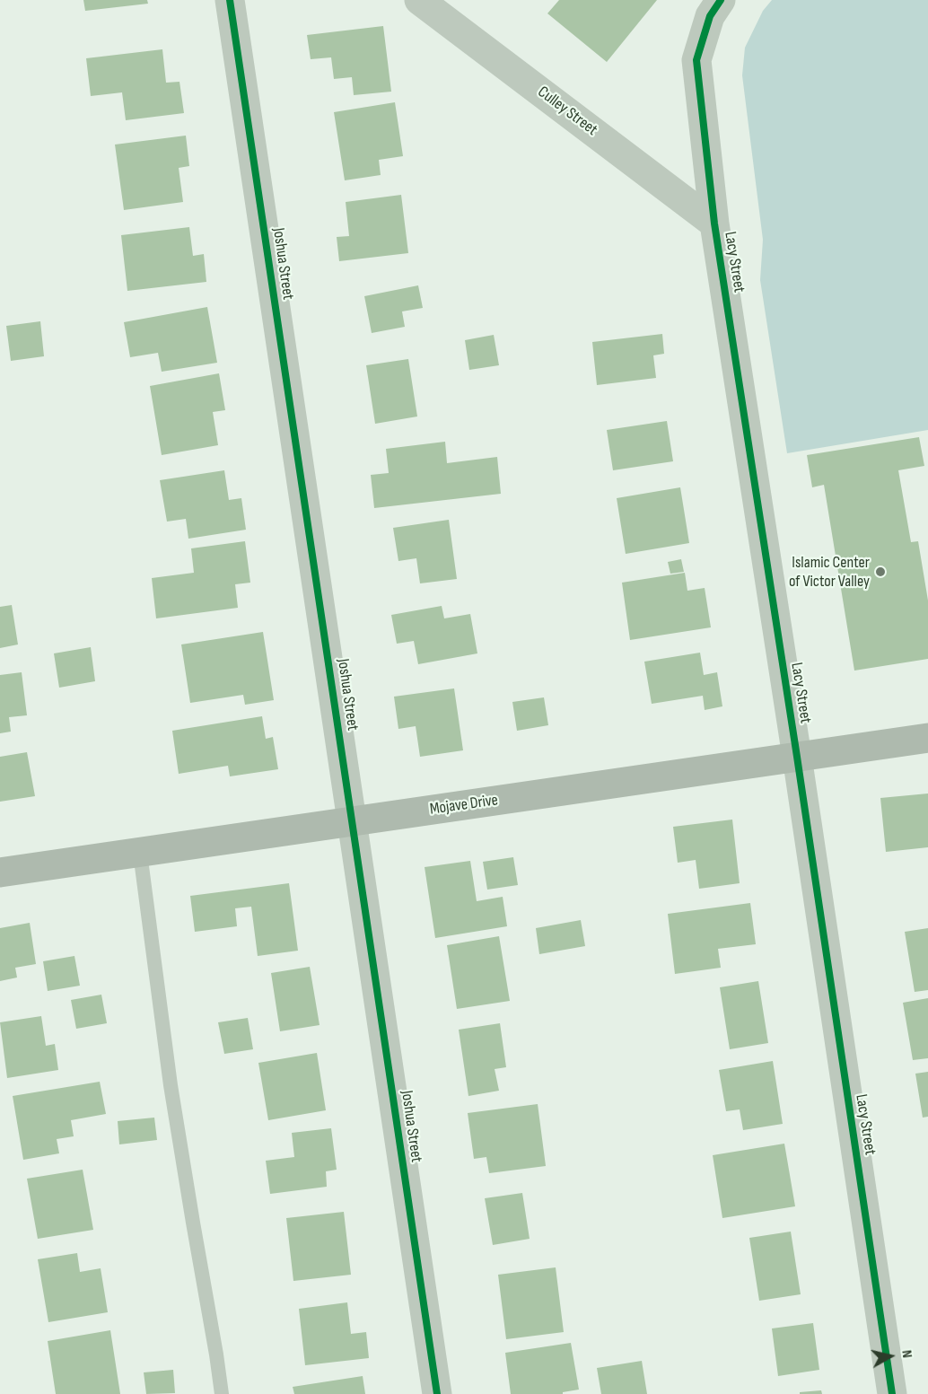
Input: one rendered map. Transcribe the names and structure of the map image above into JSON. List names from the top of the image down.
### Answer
{
  "streets": {
    "street": [
      "Culley Street",
      "Lacy Street",
      "Joshua Street",
      "Mojave Drive"
    ]
  },
  "crossings": [
    ["Culley Street", "Lacy Street"],
    ["Lacy Street", "Mojave Drive"],
    ["Joshua Street", "Mojave Drive"]
  ],
  "places": ["Islamic Center of Victor Valley"],
  "north": "right"
}
